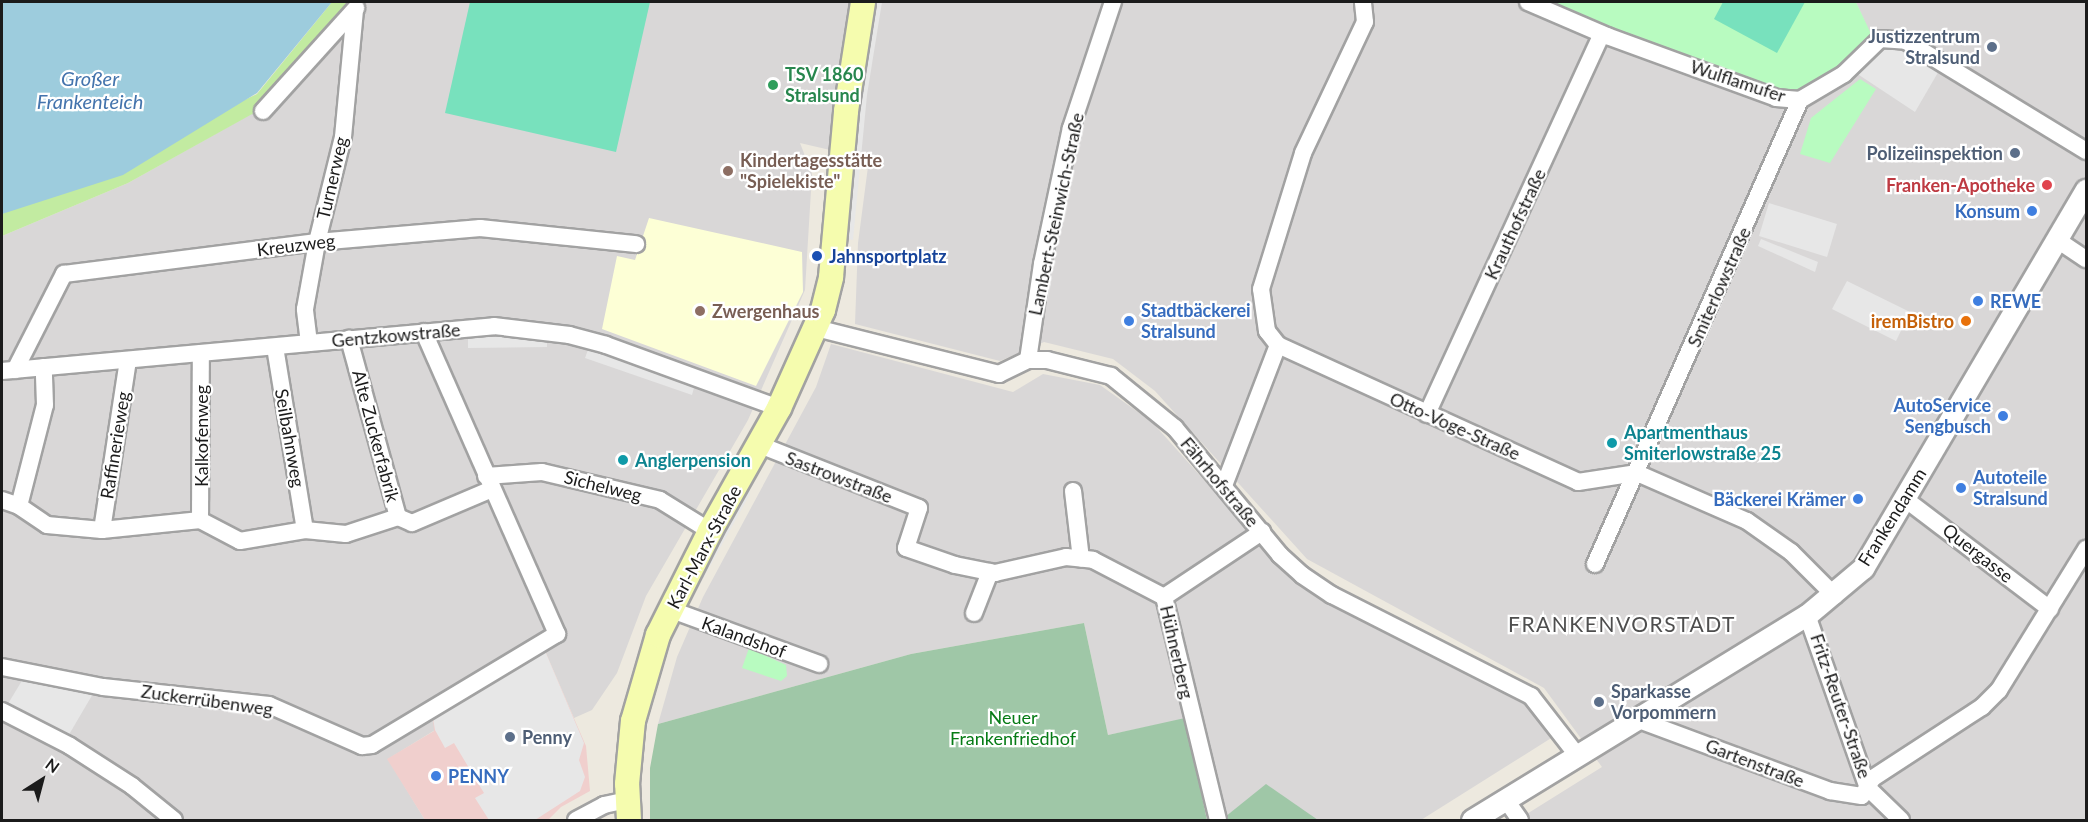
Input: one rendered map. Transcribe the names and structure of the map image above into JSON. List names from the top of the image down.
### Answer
{
  "streets": {
    "main road": ["Karl-Marx-Straße"],
    "street": [
      "Wulflamufer",
      "Turnerweg",
      "Lambert-Steinwich-Straße",
      "Krauthofstraße",
      "Kreuzweg",
      "Smiterlowstraße",
      "Gentzkowstraße",
      "Otto-Voge-Straße",
      "Kalkofenweg",
      "Alte Zuckerfabrik",
      "Seilbahnweg",
      "Raffinerieweg",
      "Sastrowstraße",
      "Fährhofstraße",
      "Sichelweg",
      "Frankendamm",
      "Quergasse",
      "Kalandshof",
      "Hühnerberg",
      "Zuckerrübenweg",
      "Fritz-Reuter-Straße",
      "Gartenstraße"
    ]
  },
  "crossings": [
    ["Wulflamufer", "Krauthofstraße"],
    ["Wulflamufer", "Smiterlowstraße"],
    ["Turnerweg", "Kreuzweg"],
    ["Turnerweg", "Gentzkowstraße"],
    ["Lambert-Steinwich-Straße", "Fährhofstraße"],
    ["Krauthofstraße", "Otto-Voge-Straße"],
    ["Kreuzweg", "Gentzkowstraße"],
    ["Smiterlowstraße", "Otto-Voge-Straße"],
    ["Gentzkowstraße", "Kalkofenweg"],
    ["Gentzkowstraße", "Alte Zuckerfabrik"],
    ["Gentzkowstraße", "Seilbahnweg"],
    ["Gentzkowstraße", "Raffinerieweg"],
    ["Gentzkowstraße", "Karl-Marx-Straße"],
    ["Kalkofenweg", "Alte Zuckerfabrik"],
    ["Alte Zuckerfabrik", "Seilbahnweg"],
    ["Alte Zuckerfabrik", "Sichelweg"],
    ["Sastrowstraße", "Karl-Marx-Straße"],
    ["Fährhofstraße", "Frankendamm"],
    ["Fährhofstraße", "Hühnerberg"],
    ["Sichelweg", "Karl-Marx-Straße"],
    ["Sichelweg", "Zuckerrübenweg"],
    ["Frankendamm", "Quergasse"],
    ["Frankendamm", "Fritz-Reuter-Straße"],
    ["Frankendamm", "Gartenstraße"],
    ["Karl-Marx-Straße", "Kalandshof"],
    ["Fritz-Reuter-Straße", "Gartenstraße"]
  ],
  "districts": ["FRANKENVORSTADT"],
  "water": ["Großer Frankenteich"],
  "parks": ["Neuer Frankenfriedhof"],
  "places": [
    "Justizzentrum Stralsund",
    "TSV 1860 Stralsund",
    "Polizeiinspektion",
    "Kindertagesstätte \"Spielekiste\"",
    "Franken-Apotheke",
    "Konsum",
    "Jahnsportplatz",
    "REWE",
    "Zwergenhaus",
    "Stadtbäckerei Stralsund",
    "iremBistro",
    "AutoService Sengbusch",
    "Apartmenthaus Smiterlowstraße 25",
    "Anglerpension",
    "Autoteile Stralsund",
    "Bäckerei Krämer",
    "Sparkasse Vorpommern",
    "Penny",
    "PENNY"
  ],
  "north": "top right"
}
